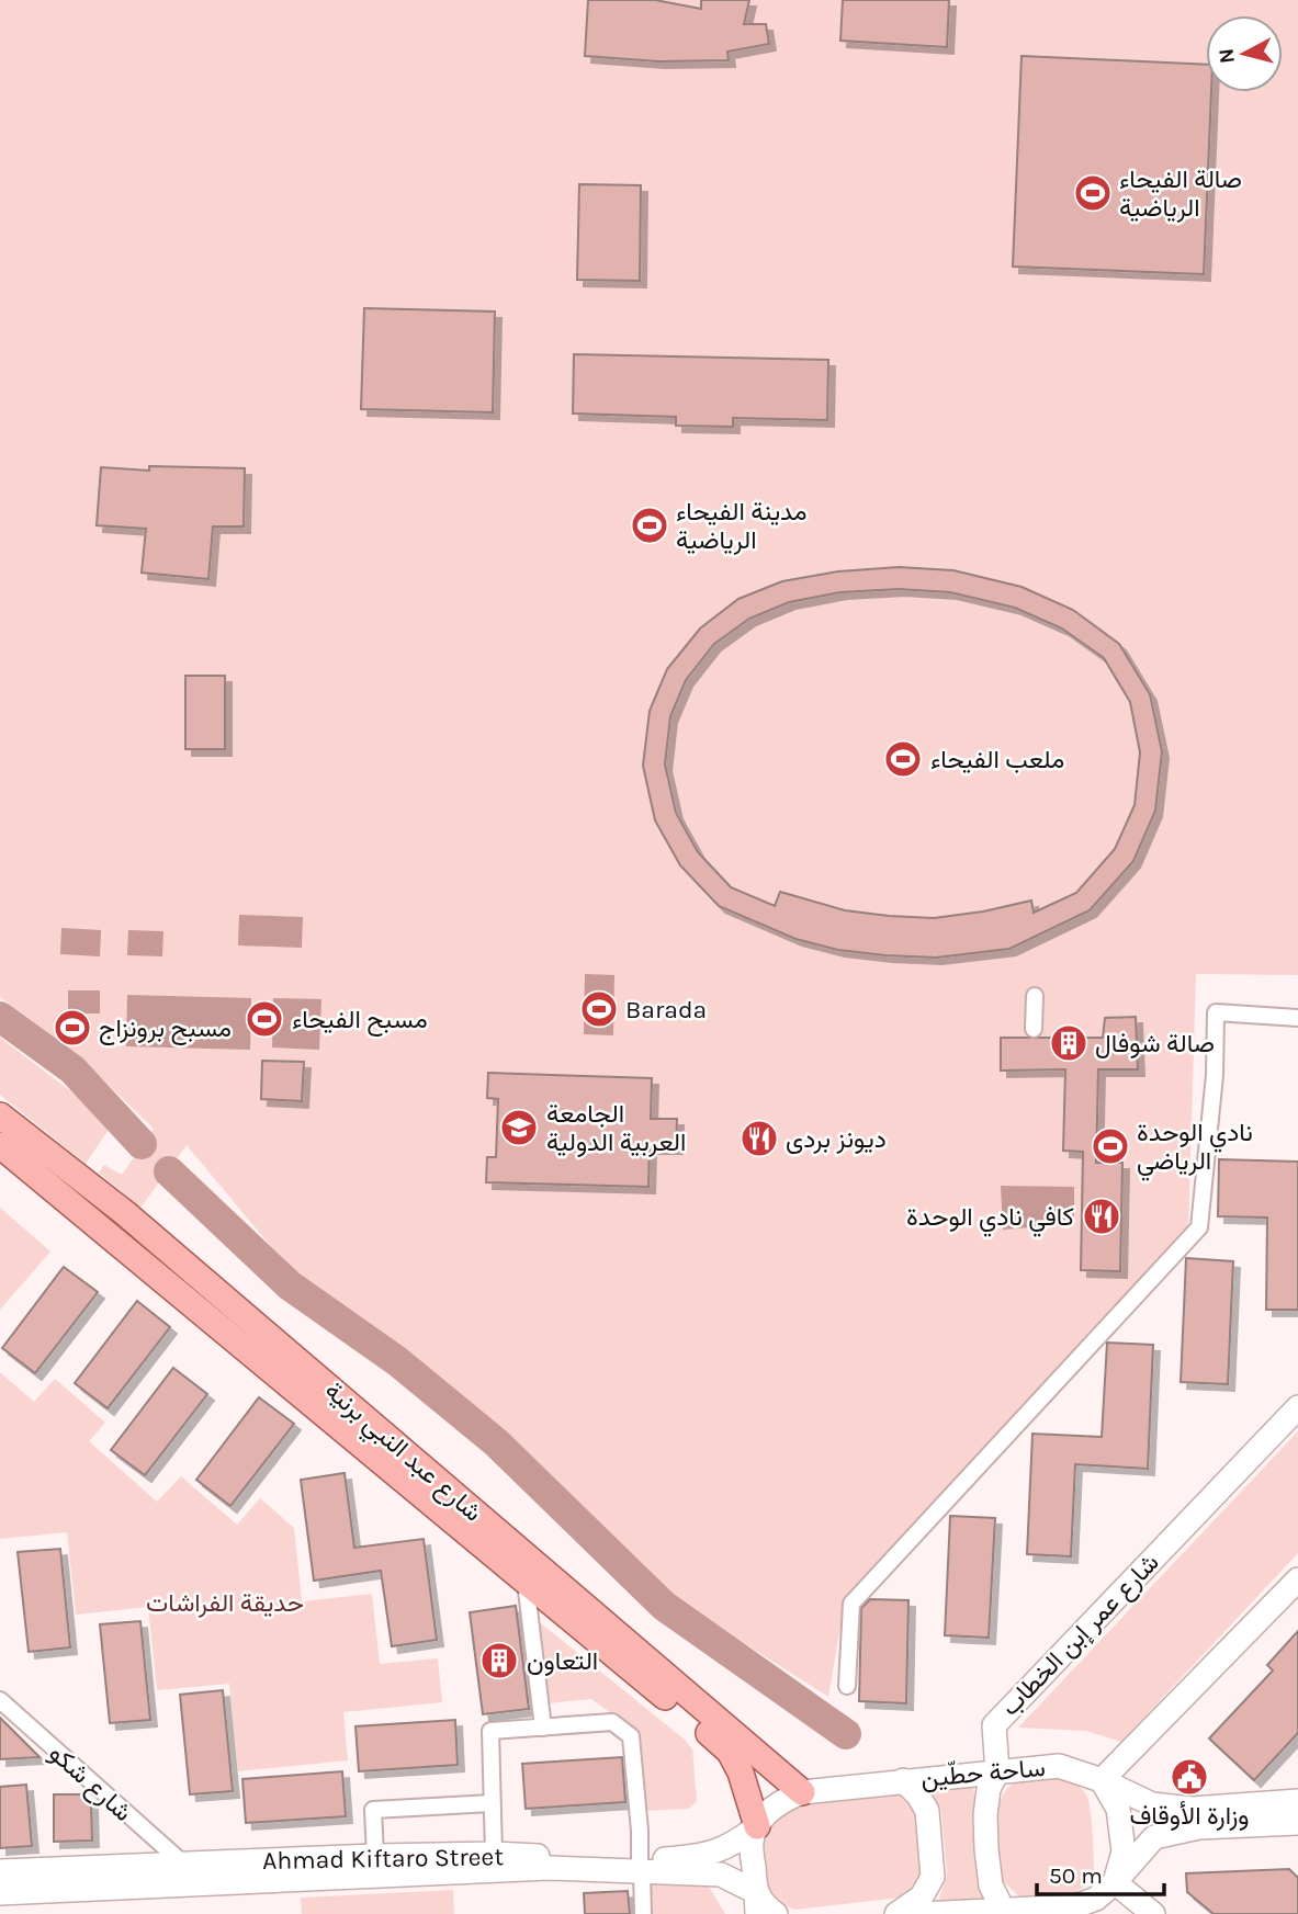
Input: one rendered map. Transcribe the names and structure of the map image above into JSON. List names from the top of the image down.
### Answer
{
  "streets": {
    "main road": [
      "شارع عبد النبي برنية",
      "شارع عمر إبن الخطاب",
      "ساحة حطّين",
      "Ahmad Kiftaro Street"
    ],
    "street": ["شارع شكو"]
  },
  "crossings": [
    ["شارع عبد النبي برنية", "ساحة حطّين"],
    ["شارع عبد النبي برنية", "Ahmad Kiftaro Street"],
    ["شارع عمر إبن الخطاب", "ساحة حطّين"],
    ["ساحة حطّين", "Ahmad Kiftaro Street"],
    ["شارع شكو", "Ahmad Kiftaro Street"]
  ],
  "parks": ["حديقة الفراشات"],
  "places": {
    "sports": [
      "صالة الفيحاء الرياضية",
      "مدينة الفيحاء الرياضية",
      "ملعب الفيحاء",
      "Barada",
      "مسبح الفيحاء",
      "مسبح برونزاج",
      "نادي الوحدة الرياضي"
    ],
    "building": ["صالة شوفال", "التعاون"],
    "school or university": ["الجامعة العربية الدولية"],
    "restaurant": ["ديونز بردى", "كافي نادي الوحدة"],
    "public building": ["وزارة الأوقاف"]
  },
  "scale_bar": "50 m",
  "north": "left"
}
